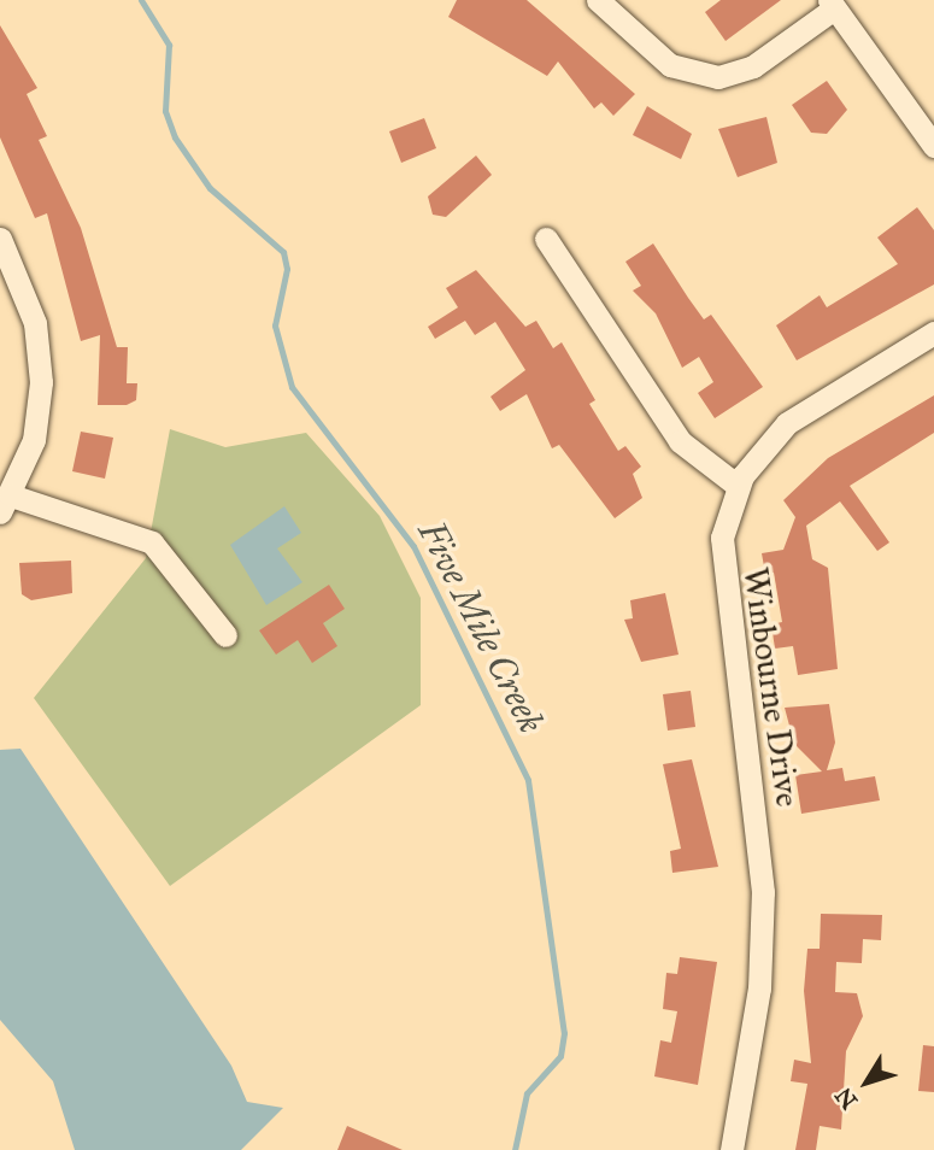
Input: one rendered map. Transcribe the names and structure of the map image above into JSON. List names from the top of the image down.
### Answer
{
  "streets": {
    "street": ["Winbourne Drive"]
  },
  "water": ["Five Mile Creek"],
  "north": "bottom left"
}
